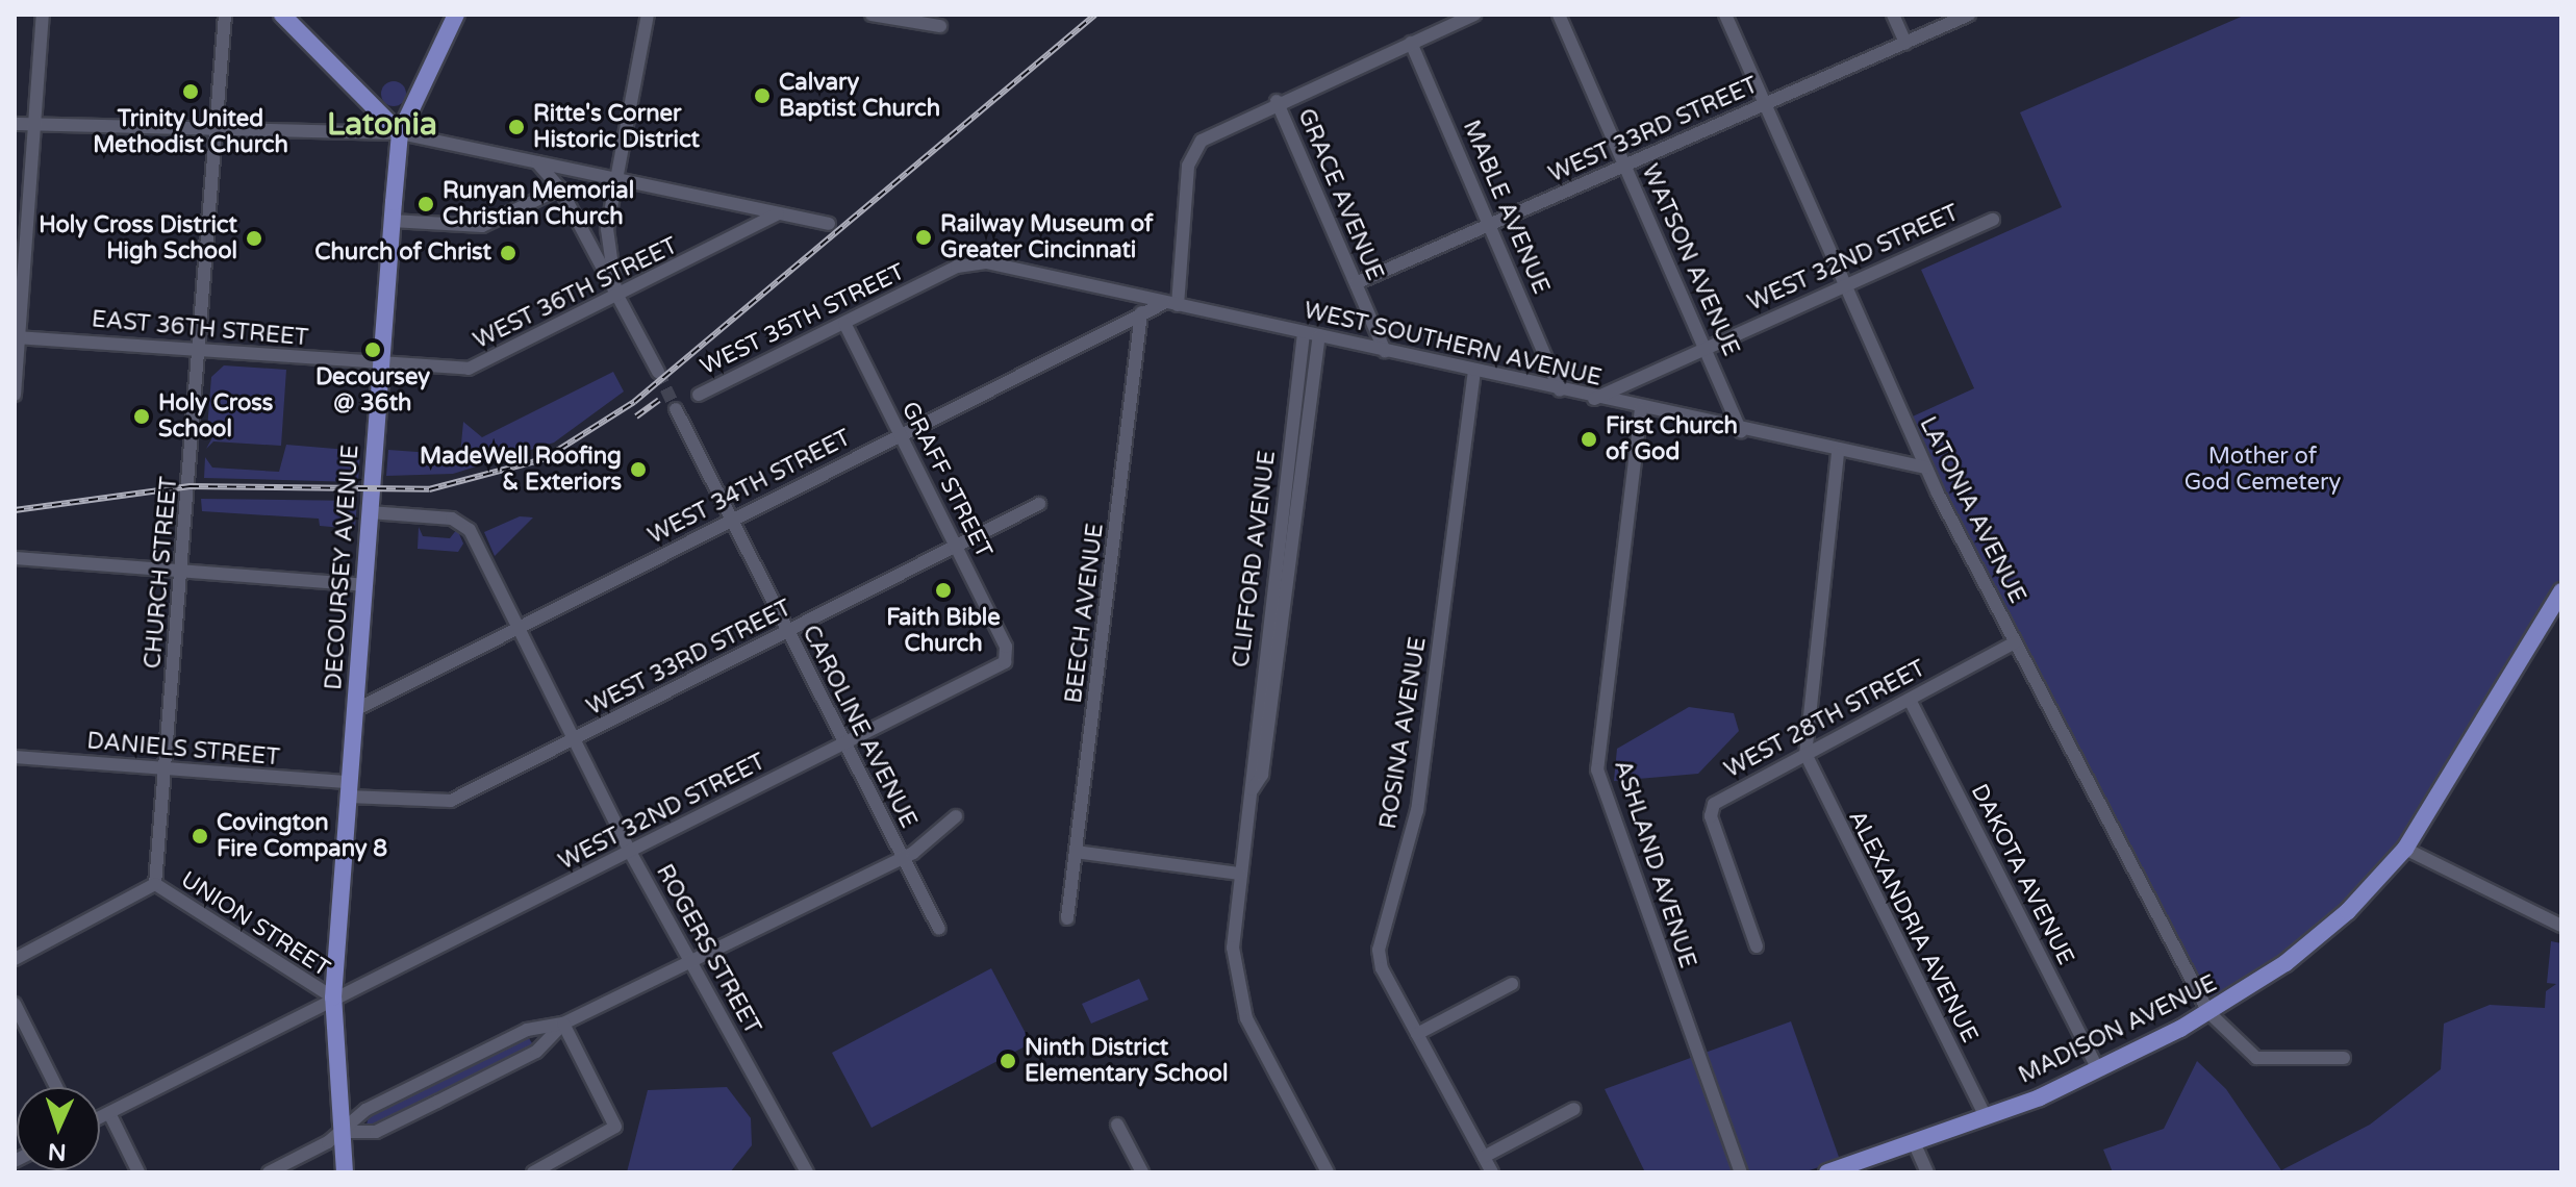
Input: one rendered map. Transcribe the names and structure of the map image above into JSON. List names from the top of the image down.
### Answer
{
  "streets": {
    "main road": ["DECOURSEY AVENUE", "MADISON AVENUE"],
    "street": [
      "WEST 33RD STREET",
      "GRACE AVENUE",
      "MABLE AVENUE",
      "WEST 32ND STREET",
      "WATSON AVENUE",
      "WEST 36TH STREET",
      "WEST 35TH STREET",
      "EAST 36TH STREET",
      "WEST SOUTHERN AVENUE",
      "GRAFF STREET",
      "WEST 34TH STREET",
      "LATONIA AVENUE",
      "CLIFFORD AVENUE",
      "CHURCH STREET",
      "BEECH AVENUE",
      "WEST 28TH STREET",
      "CAROLINE AVENUE",
      "ROSINA AVENUE",
      "DANIELS STREET",
      "ASHLAND AVENUE",
      "DAKOTA AVENUE",
      "UNION STREET",
      "ALEXANDRIA AVENUE",
      "ROGERS STREET"
    ]
  },
  "crossings": [
    ["WEST 33RD STREET", "GRACE AVENUE"],
    ["WEST 33RD STREET", "MABLE AVENUE"],
    ["WEST 33RD STREET", "WATSON AVENUE"],
    ["WEST 33RD STREET", "GRAFF STREET"],
    ["WEST 33RD STREET", "LATONIA AVENUE"],
    ["WEST 33RD STREET", "DECOURSEY AVENUE"],
    ["WEST 33RD STREET", "CAROLINE AVENUE"],
    ["WEST 33RD STREET", "DANIELS STREET"],
    ["WEST 33RD STREET", "ROGERS STREET"],
    ["GRACE AVENUE", "WEST SOUTHERN AVENUE"],
    ["MABLE AVENUE", "WEST SOUTHERN AVENUE"],
    ["WEST 32ND STREET", "WATSON AVENUE"],
    ["WEST 32ND STREET", "WEST SOUTHERN AVENUE"],
    ["WEST 32ND STREET", "GRAFF STREET"],
    ["WEST 32ND STREET", "LATONIA AVENUE"],
    ["WEST 32ND STREET", "DECOURSEY AVENUE"],
    ["WEST 32ND STREET", "CAROLINE AVENUE"],
    ["WEST 32ND STREET", "UNION STREET"],
    ["WEST 32ND STREET", "ROGERS STREET"],
    ["WATSON AVENUE", "WEST SOUTHERN AVENUE"],
    ["WEST 36TH STREET", "EAST 36TH STREET"],
    ["WEST 36TH STREET", "DECOURSEY AVENUE"],
    ["WEST 35TH STREET", "WEST SOUTHERN AVENUE"],
    ["WEST 35TH STREET", "GRAFF STREET"],
    ["EAST 36TH STREET", "DECOURSEY AVENUE"],
    ["EAST 36TH STREET", "CHURCH STREET"],
    ["WEST SOUTHERN AVENUE", "WEST 34TH STREET"],
    ["WEST SOUTHERN AVENUE", "LATONIA AVENUE"],
    ["WEST SOUTHERN AVENUE", "CLIFFORD AVENUE"],
    ["WEST SOUTHERN AVENUE", "ROSINA AVENUE"],
    ["WEST SOUTHERN AVENUE", "ASHLAND AVENUE"],
    ["GRAFF STREET", "WEST 34TH STREET"],
    ["WEST 34TH STREET", "DECOURSEY AVENUE"],
    ["WEST 34TH STREET", "BEECH AVENUE"],
    ["WEST 34TH STREET", "CAROLINE AVENUE"],
    ["WEST 34TH STREET", "ROGERS STREET"],
    ["LATONIA AVENUE", "WEST 28TH STREET"],
    ["LATONIA AVENUE", "MADISON AVENUE"],
    ["DECOURSEY AVENUE", "DANIELS STREET"],
    ["DECOURSEY AVENUE", "UNION STREET"],
    ["DECOURSEY AVENUE", "ROGERS STREET"],
    ["CHURCH STREET", "DANIELS STREET"],
    ["CHURCH STREET", "UNION STREET"],
    ["WEST 28TH STREET", "DAKOTA AVENUE"],
    ["WEST 28TH STREET", "ALEXANDRIA AVENUE"],
    ["DAKOTA AVENUE", "MADISON AVENUE"],
    ["ALEXANDRIA AVENUE", "MADISON AVENUE"]
  ],
  "districts": ["Latonia"],
  "parks": ["Mother of God Cemetery"],
  "places": [
    "Trinity United Methodist Church",
    "Calvary Baptist Church",
    "Ritte's Corner Historic District",
    "Runyan Memorial Christian Church",
    "Railway Museum of Greater Cincinnati",
    "Holy Cross District High School",
    "Church of Christ",
    "Decoursey @ 36th",
    "Holy Cross School",
    "First Church of God",
    "MadeWell Roofing & Exteriors",
    "Faith Bible Church",
    "Covington Fire Company 8",
    "Ninth District Elementary School"
  ],
  "north": "bottom"
}
